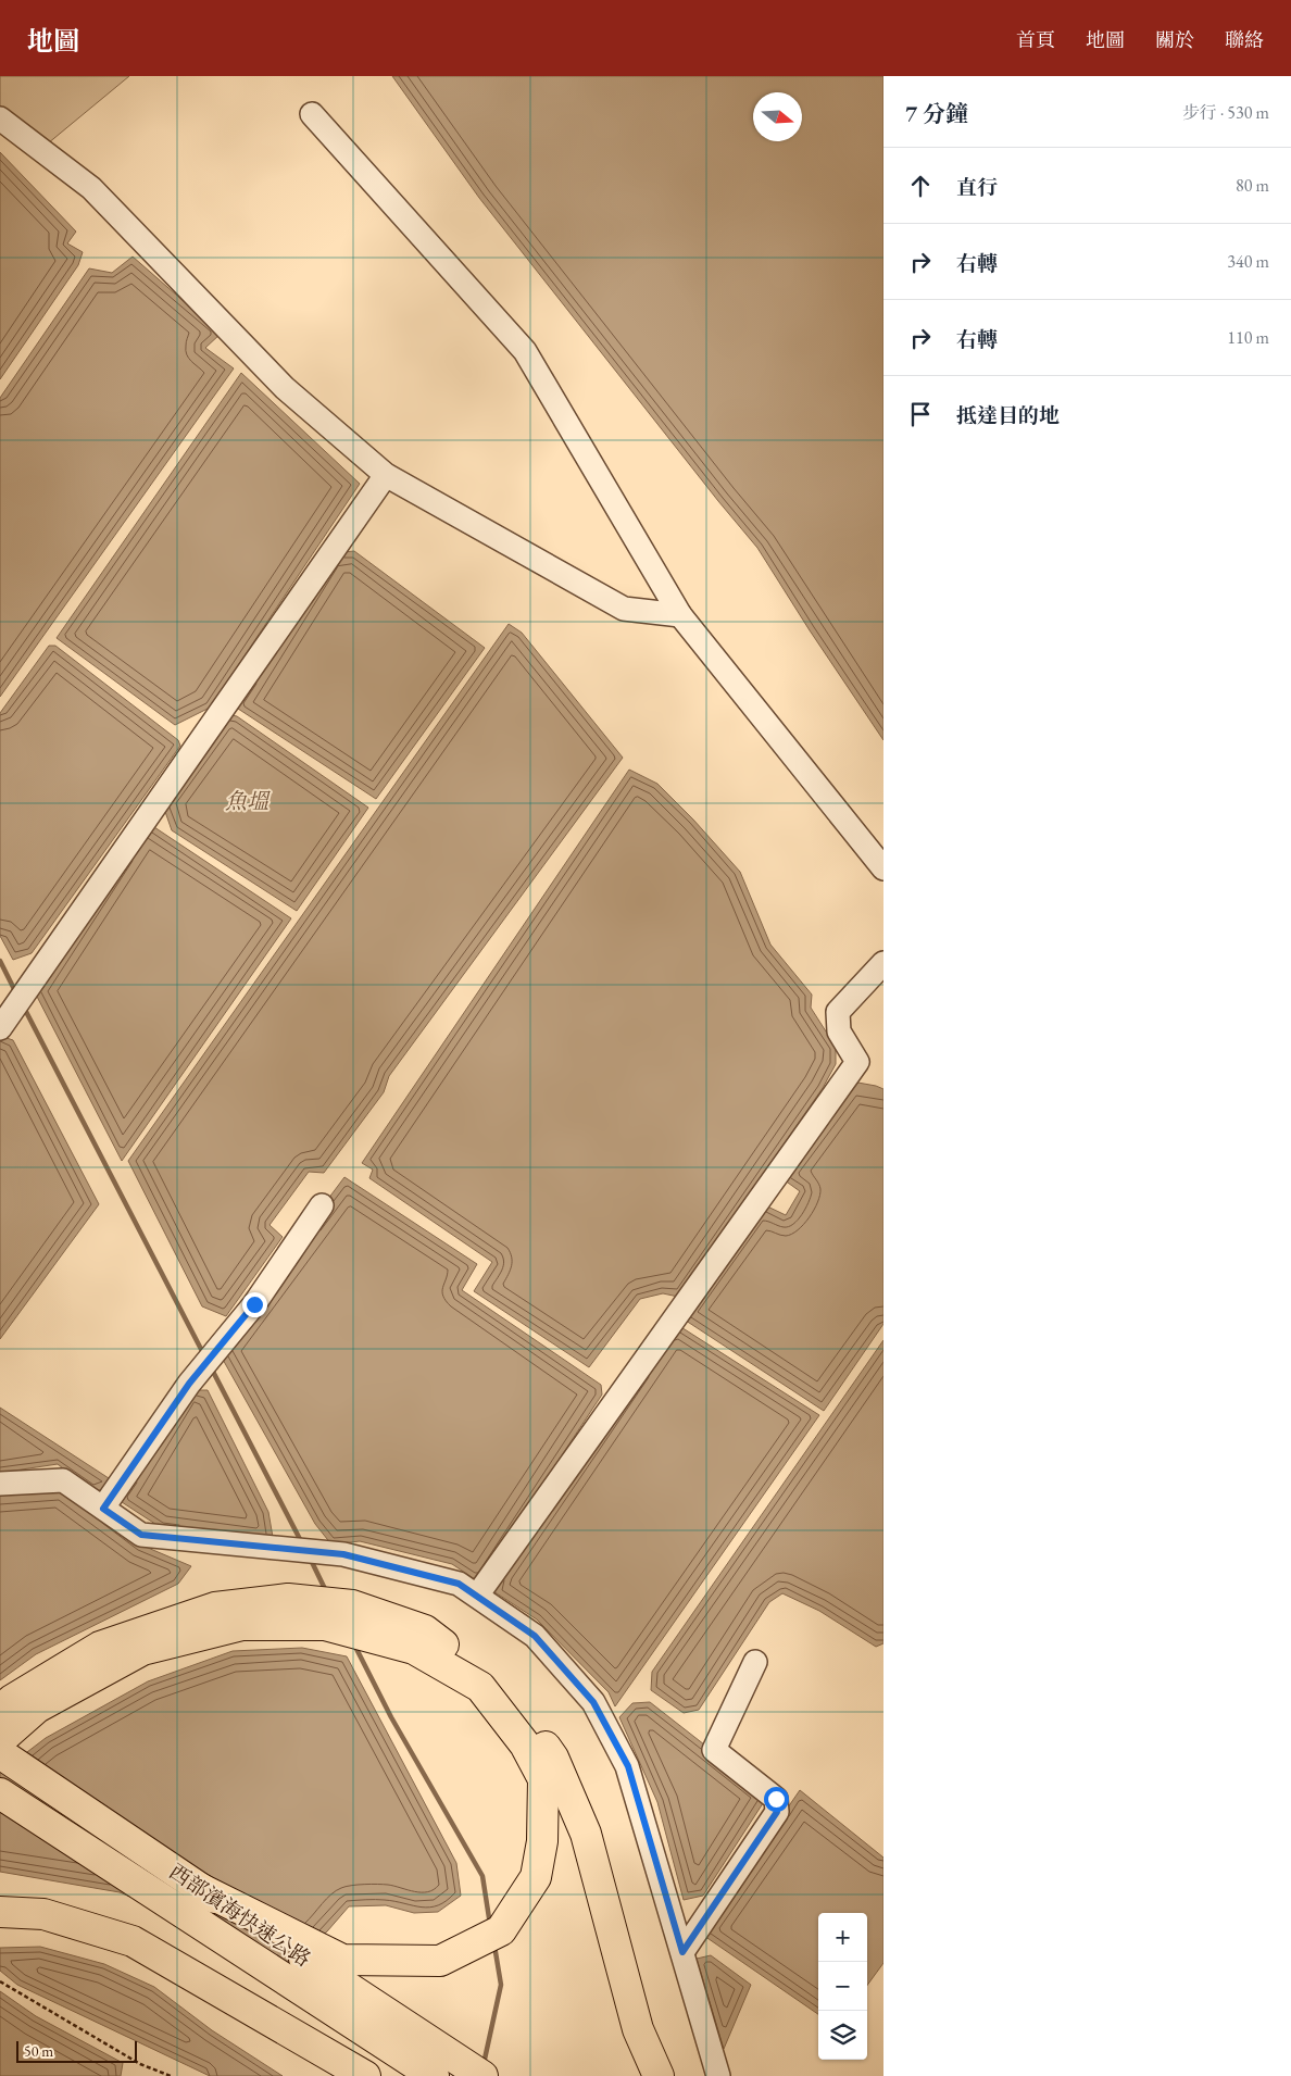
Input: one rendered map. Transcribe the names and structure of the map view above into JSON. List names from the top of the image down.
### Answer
{
  "streets": {
    "highway": ["西部濱海快速公路"]
  },
  "water": ["魚塭"],
  "scale_bar": "50 m",
  "north": "right",
  "page": {
    "header": "地圖",
    "nav": [
      "首頁",
      "地圖",
      "關於",
      "聯絡"
    ],
    "heading": ["7 分鐘", "步行 · 530 m"],
    "list": [
      ["直行", "80 m"],
      ["右轉", "340 m"],
      ["右轉", "110 m"],
      "抵達目的地"
    ],
    "map_buttons": ["+", "−"],
    "scale": "50 m"
  }
}
